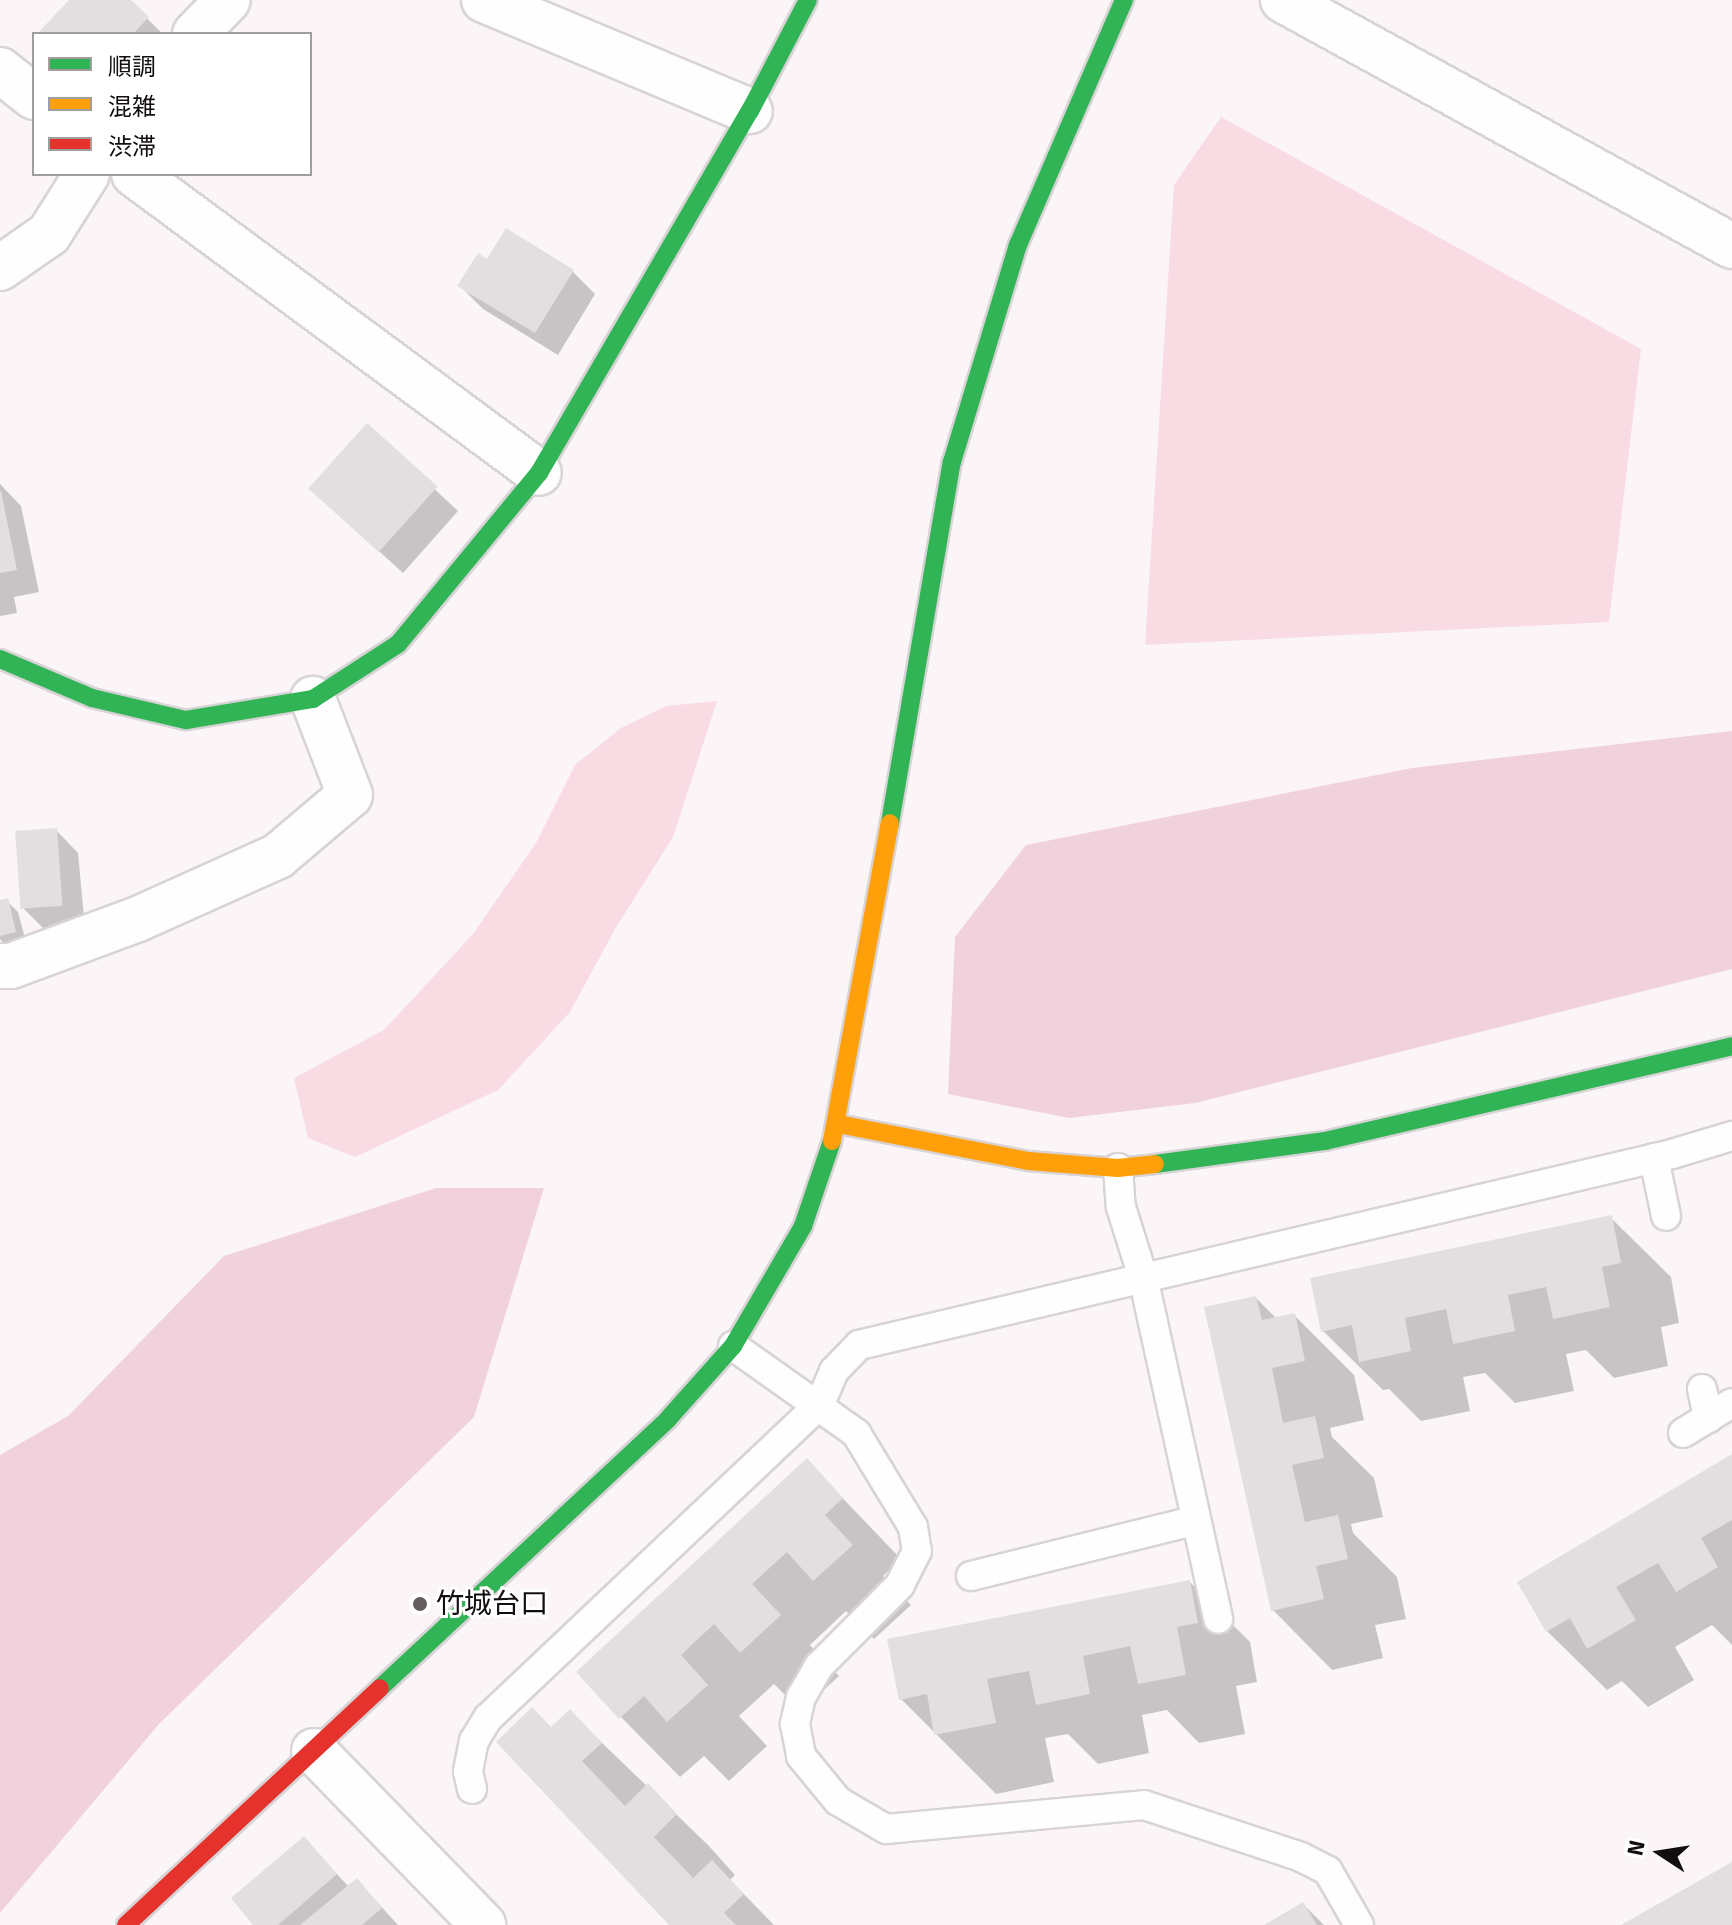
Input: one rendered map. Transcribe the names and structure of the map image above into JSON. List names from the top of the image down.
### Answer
{
  "places": ["竹城台口"],
  "legend": ["順調", "混雑", "渋滞"],
  "north": "left"
}
